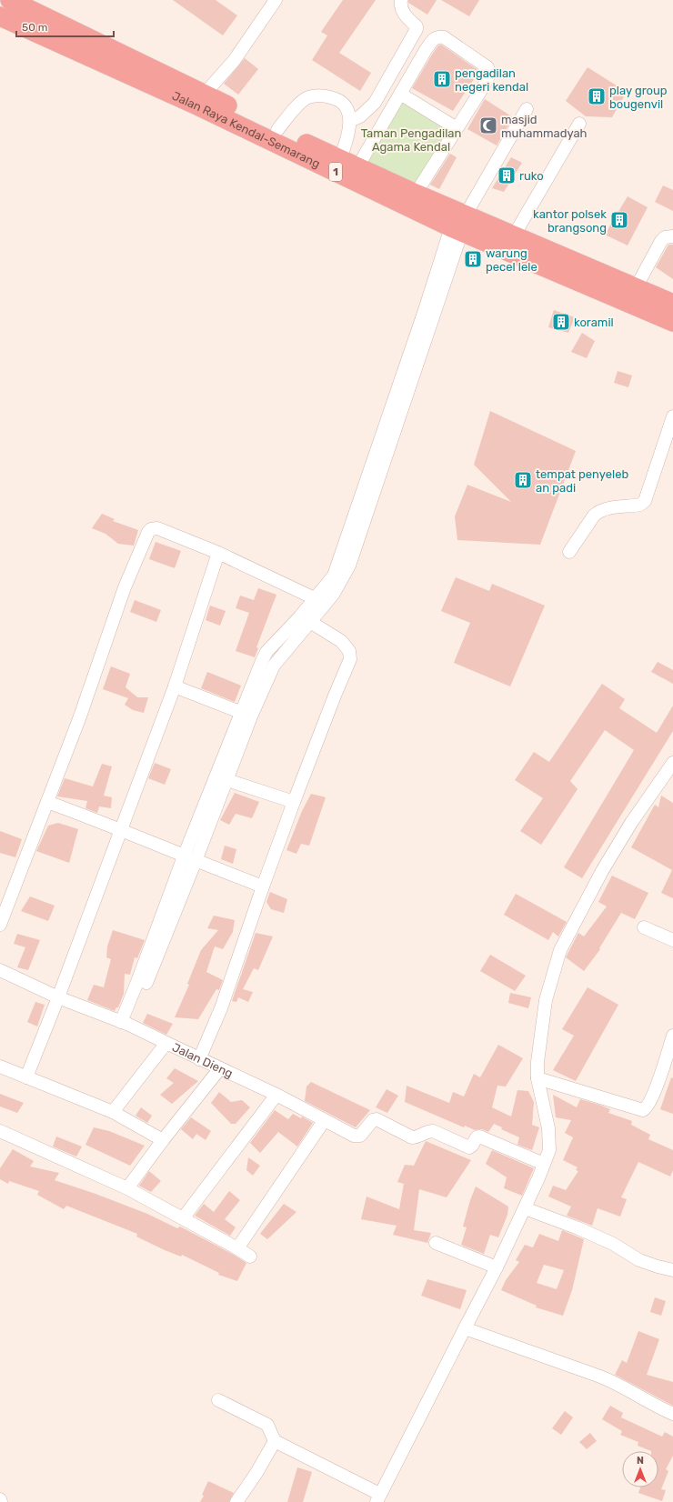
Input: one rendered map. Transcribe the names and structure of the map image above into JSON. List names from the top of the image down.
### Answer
{
  "streets": {
    "highway": ["Jalan Raya Kendal-Semarang", "1"],
    "street": ["Jalan Dieng"]
  },
  "parks": ["Taman Pengadilan Agama Kendal"],
  "places": {
    "building": [
      "pengadilan negeri kendal",
      "play group bougenvil",
      "ruko",
      "kantor polsek brangsong",
      "warung pecel lele",
      "koramil",
      "tempat penyeleb an padi"
    ],
    "mosque": ["masjid muhammadyah"]
  },
  "scale_bar": "50 m",
  "north": "top"
}
